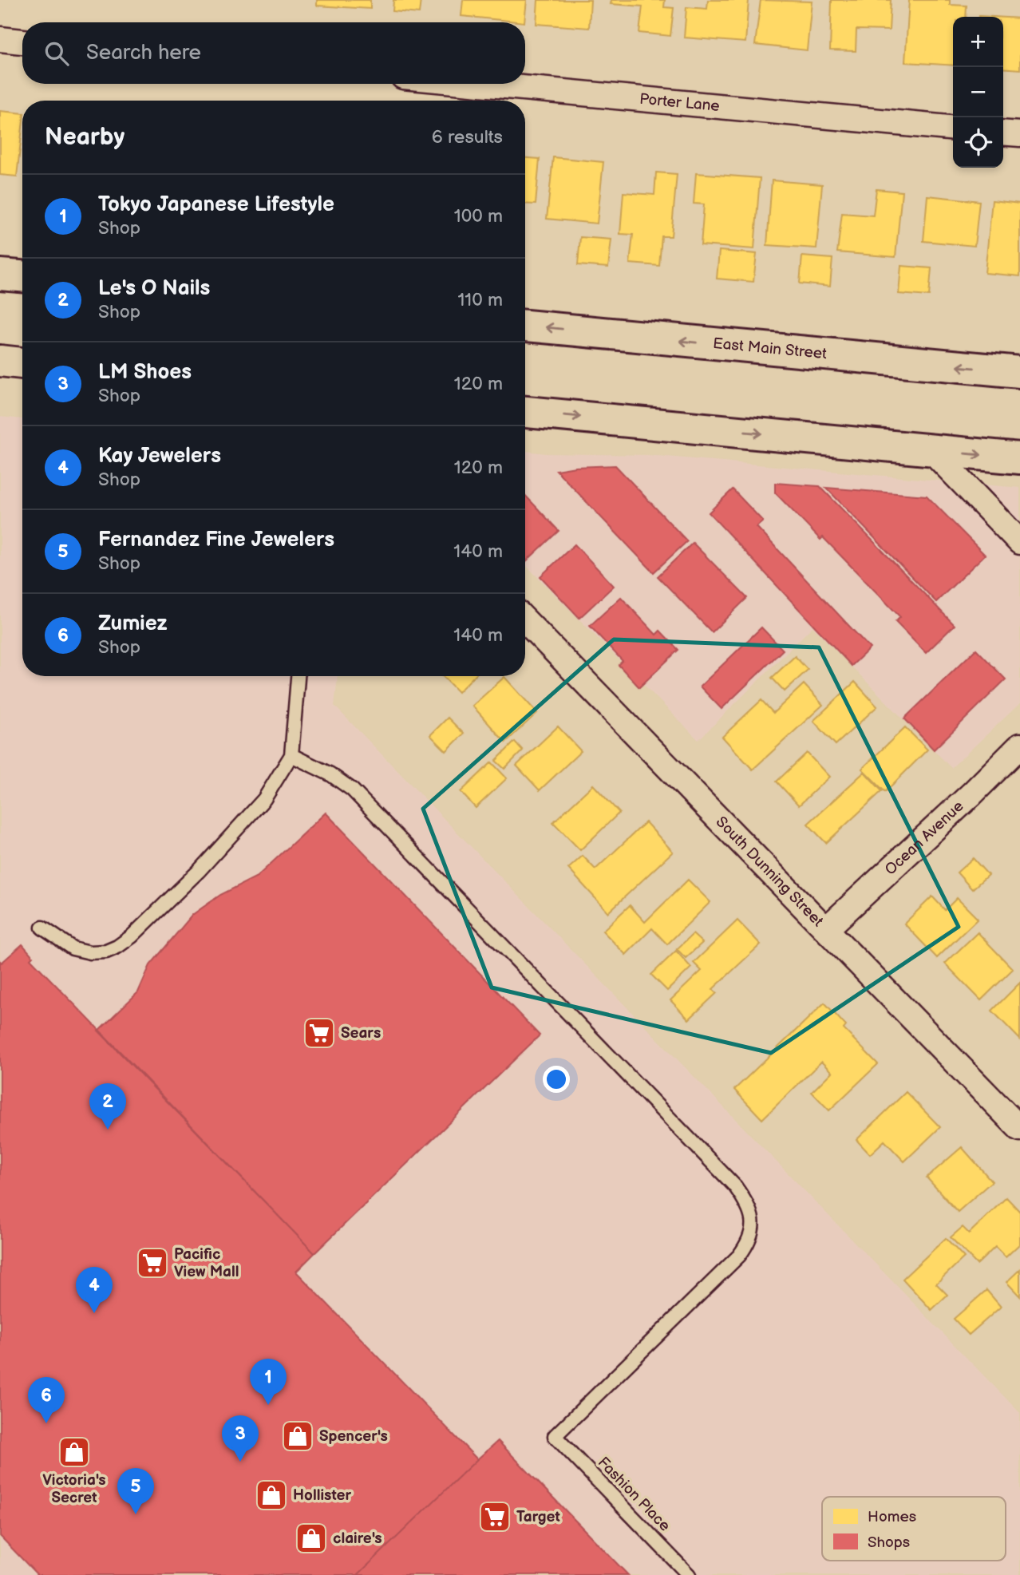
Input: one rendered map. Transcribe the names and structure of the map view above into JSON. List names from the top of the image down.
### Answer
{
  "streets": {
    "main road": ["East Main Street"],
    "street": ["Porter Lane", "Ocean Avenue", "South Dunning Street"],
    "lane": ["Fashion Place"]
  },
  "crossings": [
    ["Ocean Avenue", "South Dunning Street"]
  ],
  "places": {
    "supermarket": ["Sears", "Pacific View Mall", "Target"],
    "shop": [
      "Spencer's",
      "Victoria's Secret",
      "Hollister",
      "claire's"
    ]
  },
  "legend": ["Homes", "Shops"],
  "page": {
    "map_buttons": ["+", "−"],
    "search": "Search here",
    "heading": ["Nearby", "6 results"],
    "list": [
      {
        "mark": "1",
        "name": "Tokyo Japanese Lifestyle",
        "note": "Shop",
        "value": "100 m"
      },
      {
        "mark": "2",
        "name": "Le's O Nails",
        "note": "Shop",
        "value": "110 m"
      },
      {
        "mark": "3",
        "name": "LM Shoes",
        "note": "Shop",
        "value": "120 m"
      },
      {
        "mark": "4",
        "name": "Kay Jewelers",
        "note": "Shop",
        "value": "120 m"
      },
      {
        "mark": "5",
        "name": "Fernandez Fine Jewelers",
        "note": "Shop",
        "value": "140 m"
      },
      {
        "mark": "6",
        "name": "Zumiez",
        "note": "Shop",
        "value": "140 m"
      }
    ],
    "pins": [
      "2",
      "4",
      "1",
      "6",
      "3",
      "5"
    ]
  }
}
